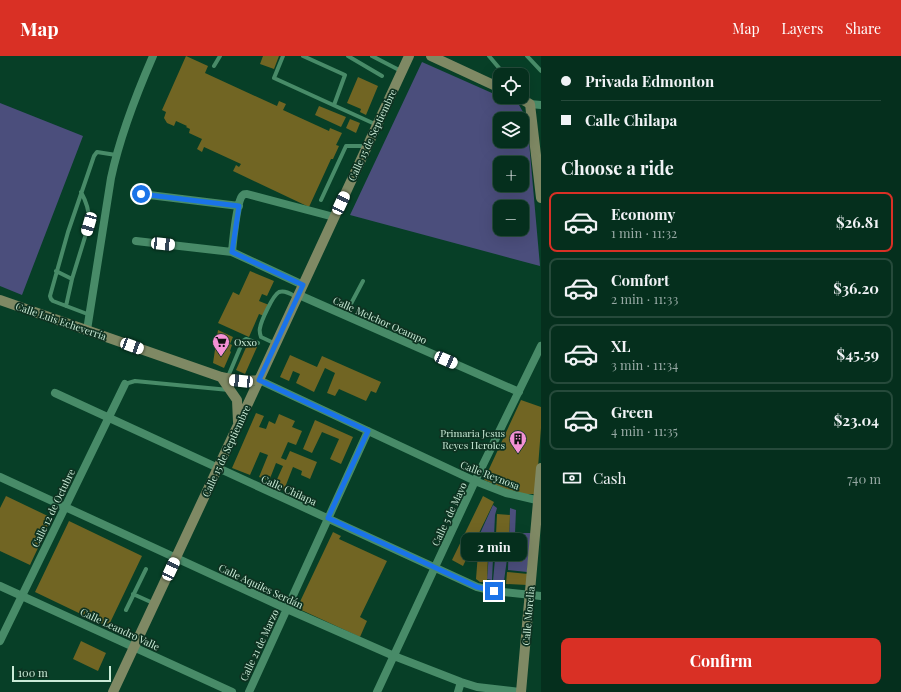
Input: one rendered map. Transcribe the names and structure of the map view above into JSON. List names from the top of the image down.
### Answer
{
  "streets": {
    "street": [
      "Calle 15 de Septiembre",
      "Calle Melchor Ocampo",
      "Calle Luis Echeverría",
      "Calle Reynosa",
      "Calle Chilapa",
      "Calle 12 de Octubre",
      "Calle 5 de Mayo",
      "Calle Aquiles Serdán",
      "Calle Morelia",
      "Calle Leandro Valle",
      "Calle 21 de Marzo"
    ]
  },
  "crossings": [
    ["Calle 15 de Septiembre", "Calle Melchor Ocampo"],
    ["Calle 15 de Septiembre", "Calle Luis Echeverría"],
    ["Calle 15 de Septiembre", "Calle Reynosa"],
    ["Calle 15 de Septiembre", "Calle Chilapa"],
    ["Calle 15 de Septiembre", "Calle Aquiles Serdán"],
    ["Calle 15 de Septiembre", "Calle Leandro Valle"],
    ["Calle Melchor Ocampo", "Calle 5 de Mayo"],
    ["Calle Luis Echeverría", "Calle Reynosa"],
    ["Calle Reynosa", "Calle 5 de Mayo"],
    ["Calle Reynosa", "Calle Morelia"],
    ["Calle Reynosa", "Calle 21 de Marzo"],
    ["Calle Chilapa", "Calle 12 de Octubre"],
    ["Calle Chilapa", "Calle 5 de Mayo"],
    ["Calle Chilapa", "Calle Morelia"],
    ["Calle Chilapa", "Calle 21 de Marzo"],
    ["Calle 12 de Octubre", "Calle Aquiles Serdán"],
    ["Calle 12 de Octubre", "Calle Leandro Valle"],
    ["Calle 5 de Mayo", "Calle Aquiles Serdán"],
    ["Calle Aquiles Serdán", "Calle Morelia"],
    ["Calle Aquiles Serdán", "Calle 21 de Marzo"]
  ],
  "places": {
    "supermarket": ["Oxxo"],
    "building": ["Primaria Jesus Reyes Heroles"]
  },
  "scale_bar": "100 m",
  "page": {
    "header": "Map",
    "nav": ["Map", "Layers", "Share"],
    "banner": ["Privada Edmonton", "Calle Chilapa"],
    "map_buttons": ["+", "−"],
    "heading": "Choose a ride",
    "list": [
      {
        "name": "Economy",
        "note": "1 min · 11:32",
        "value": "$26.81"
      },
      {
        "name": "Comfort",
        "note": "2 min · 11:33",
        "value": "$36.20"
      },
      {
        "name": "XL",
        "note": "3 min · 11:34",
        "value": "$45.59"
      },
      {
        "name": "Green",
        "note": "4 min · 11:35",
        "value": "$23.04"
      }
    ],
    "pay": ["Cash", "740 m"],
    "bubble": "2 min",
    "buttons": "Confirm",
    "scale": "100 m"
  }
}
